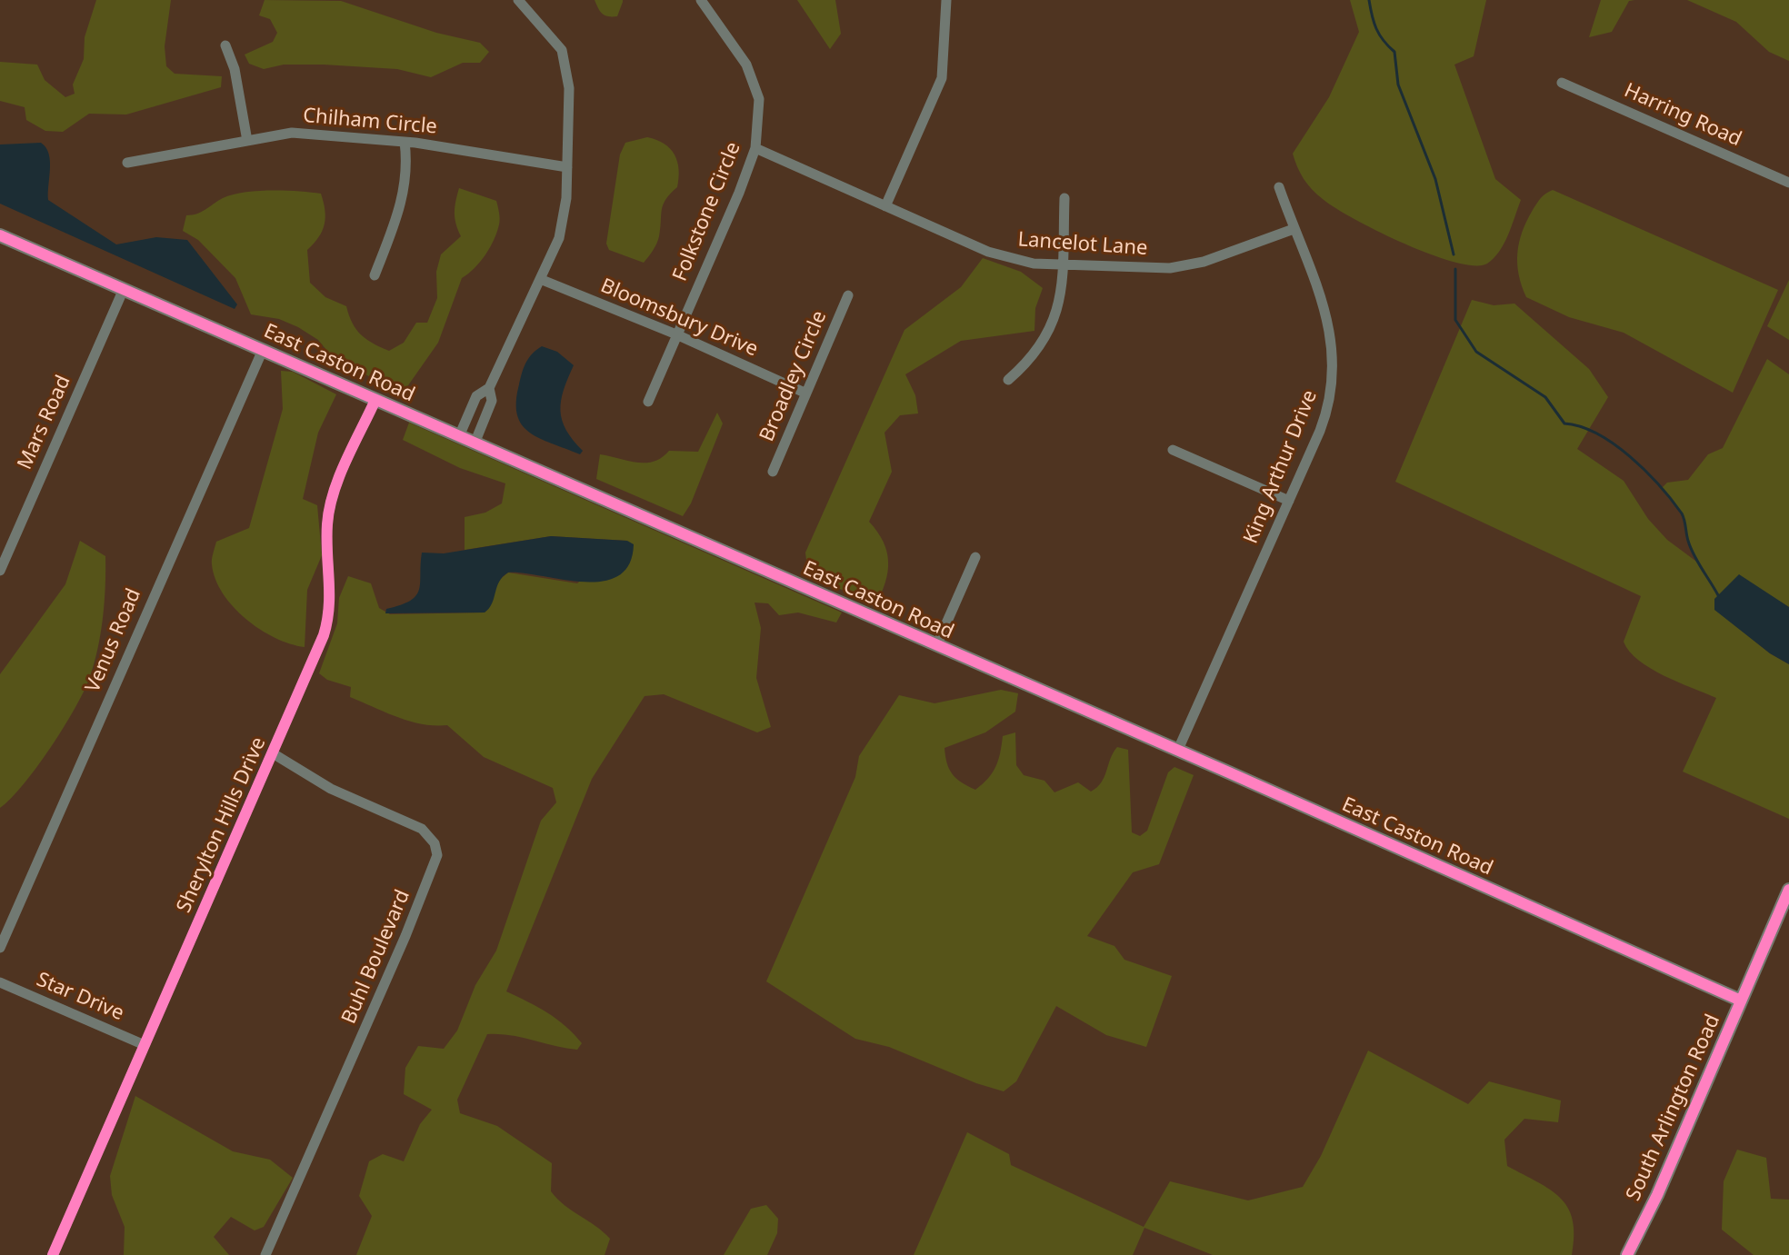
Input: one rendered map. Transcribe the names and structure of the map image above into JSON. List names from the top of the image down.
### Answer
{
  "streets": {
    "street": [
      "Harring Road",
      "Chilham Circle",
      "Folkstone Circle",
      "Lancelot Lane",
      "Bloomsbury Drive",
      "East Caston Road",
      "Broadley Circle",
      "Mars Road",
      "King Arthur Drive",
      "Venus Road",
      "Sherylton Hills Drive",
      "Buhl Boulevard",
      "Star Drive",
      "South Arlington Road"
    ]
  },
  "crossings": [
    ["Folkstone Circle", "Lancelot Lane"],
    ["Folkstone Circle", "Bloomsbury Drive"],
    ["Lancelot Lane", "King Arthur Drive"],
    ["Bloomsbury Drive", "Broadley Circle"],
    ["East Caston Road", "Mars Road"],
    ["East Caston Road", "King Arthur Drive"],
    ["East Caston Road", "Venus Road"],
    ["East Caston Road", "Sherylton Hills Drive"],
    ["East Caston Road", "South Arlington Road"],
    ["Sherylton Hills Drive", "Buhl Boulevard"],
    ["Sherylton Hills Drive", "Star Drive"]
  ]
}
